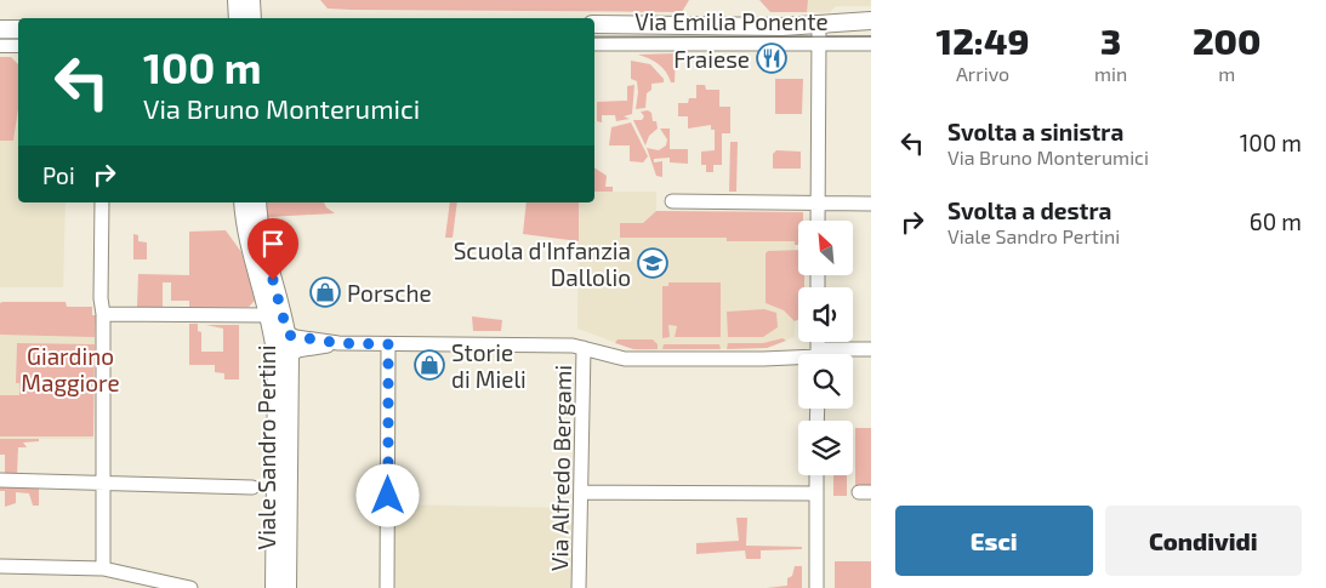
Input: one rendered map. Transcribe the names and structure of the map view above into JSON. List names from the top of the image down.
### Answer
{
  "streets": {
    "main road": ["Via Emilia Ponente", "Viale Sandro Pertini"],
    "street": ["Via Alfredo Bergami"]
  },
  "parks": ["Giardino Maggiore"],
  "places": {
    "restaurant": ["Fraiese"],
    "school or university": ["Scuola d'Infanzia Dallolio"],
    "shop": ["Porsche", "Storie di Mieli"]
  },
  "north": "top left",
  "page": {
    "eta": [
      "12:49",
      "Arrivo",
      "3",
      "min",
      "200",
      "m"
    ],
    "turn": ["100 m", "Via Bruno Monterumici"],
    "list": [
      {
        "name": "Svolta a sinistra",
        "note": "Via Bruno Monterumici",
        "value": "100 m"
      },
      {
        "name": "Svolta a destra",
        "note": "Viale Sandro Pertini",
        "value": "60 m"
      }
    ],
    "then": "Poi",
    "buttons": ["Esci", "Condividi"]
  }
}
